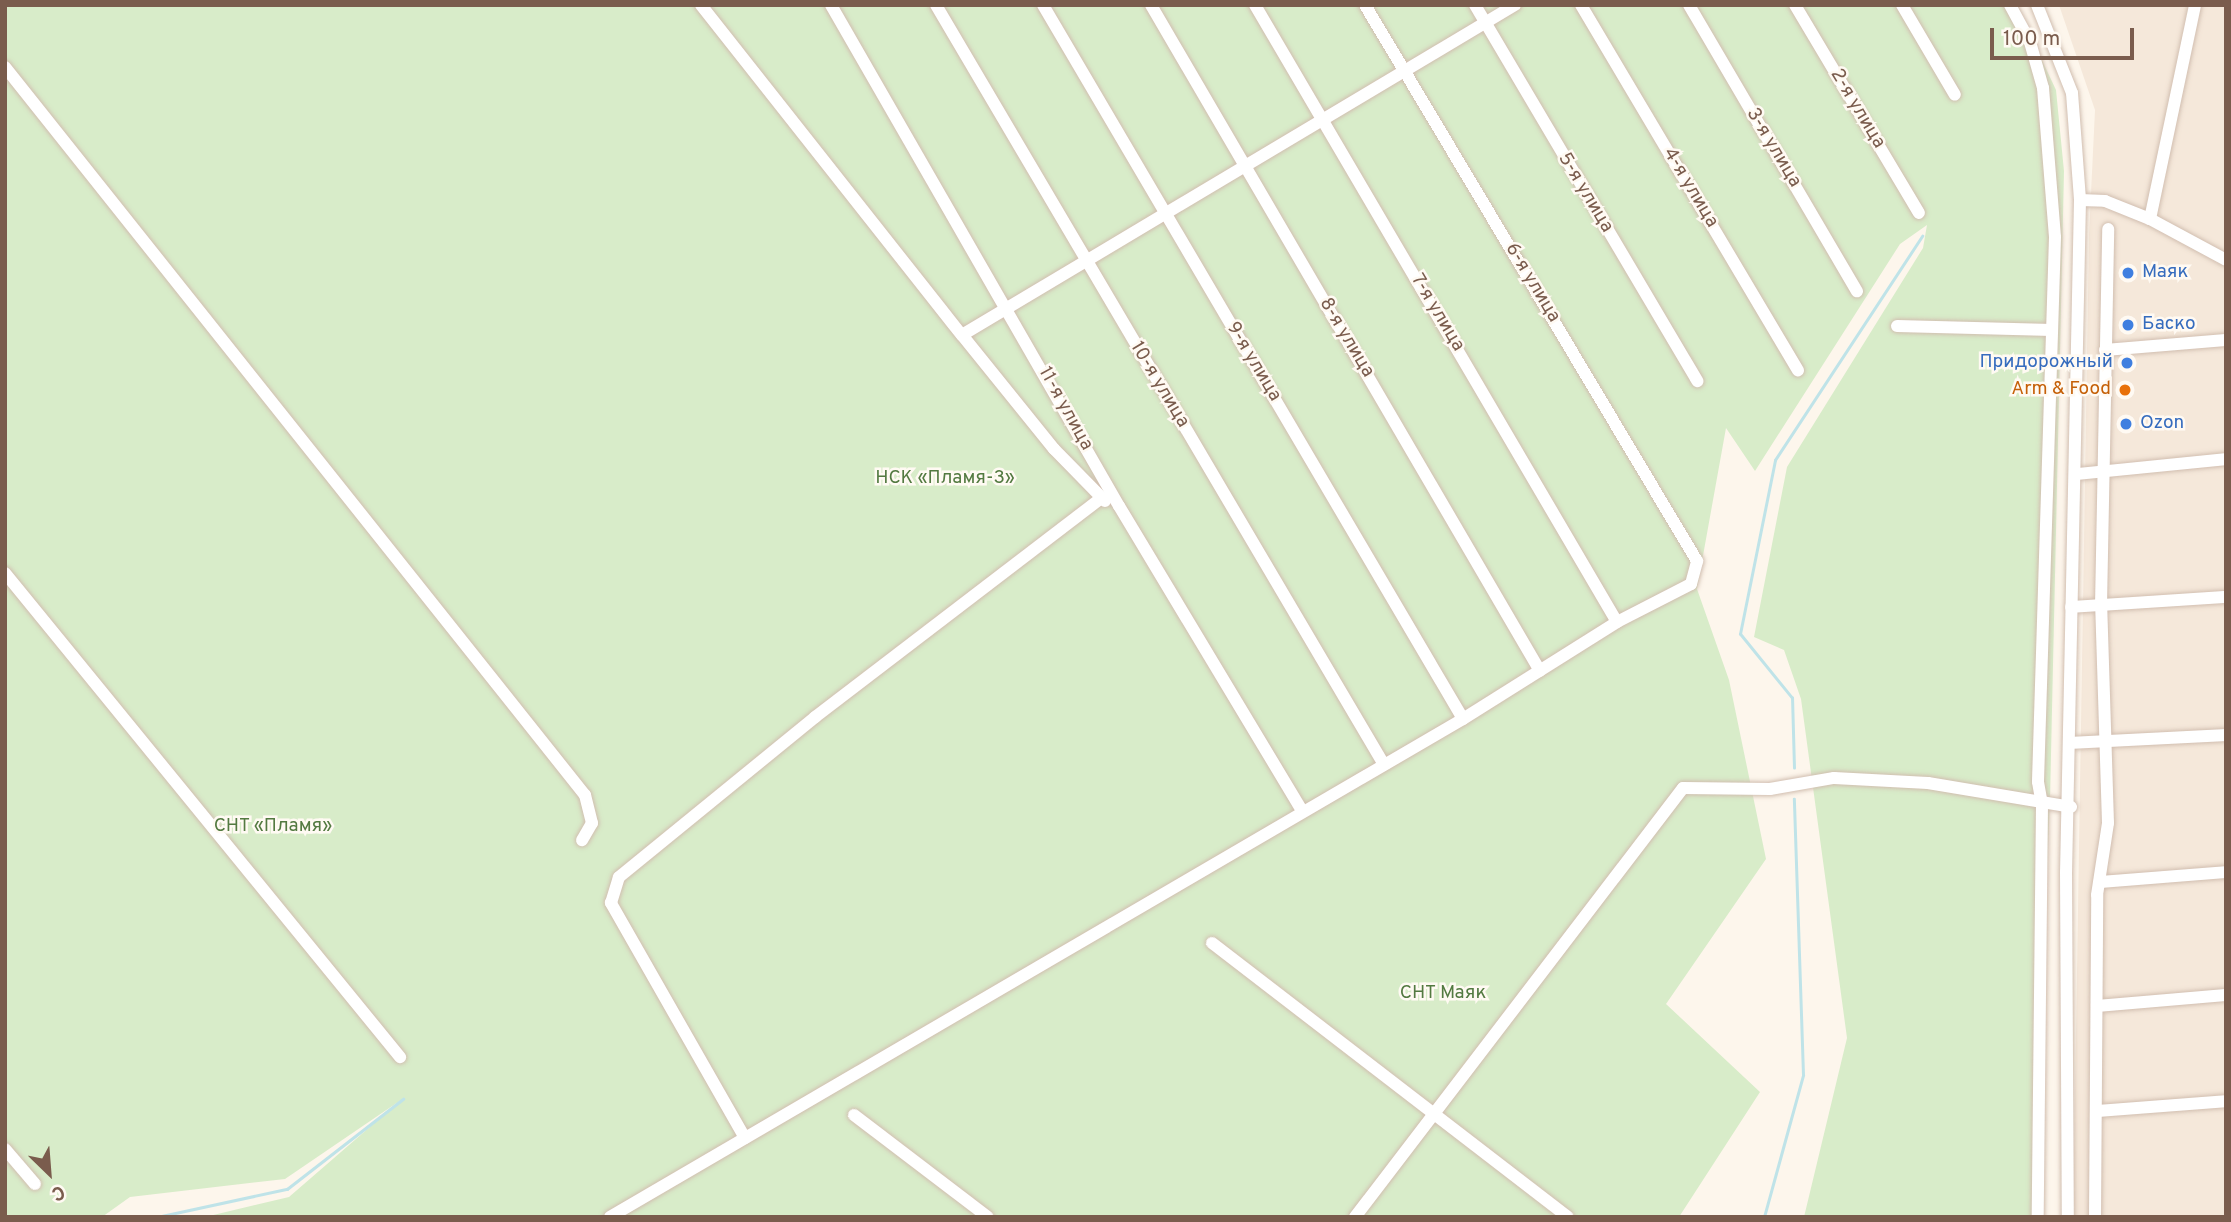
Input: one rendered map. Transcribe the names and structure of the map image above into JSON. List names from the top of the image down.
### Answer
{
  "streets": {
    "street": [
      "2-я улица",
      "3-я улица",
      "4-я улица",
      "5-я улица",
      "6-я улица",
      "7-я улица",
      "8-я улица",
      "9-я улица",
      "10-я улица",
      "11-я улица"
    ]
  },
  "crossings": [
    ["6-я улица", "7-я улица"]
  ],
  "parks": ["НСК «Пламя-3»", "СНТ «Пламя»", "СНТ Маяк"],
  "places": [
    "Маяк",
    "Баско",
    "Придорожный",
    "Arm & Food",
    "Ozon"
  ],
  "scale_bar": "100 m",
  "north": "bottom right"
}
